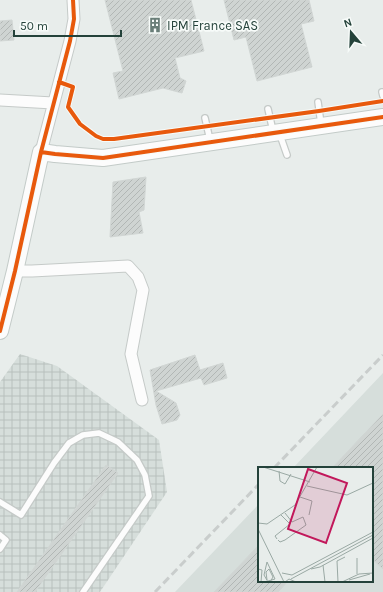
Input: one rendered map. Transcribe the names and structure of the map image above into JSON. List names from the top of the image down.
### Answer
{
  "places": {
    "building": ["IPM France SAS"]
  },
  "scale_bar": "50 m",
  "north": "top"
}
